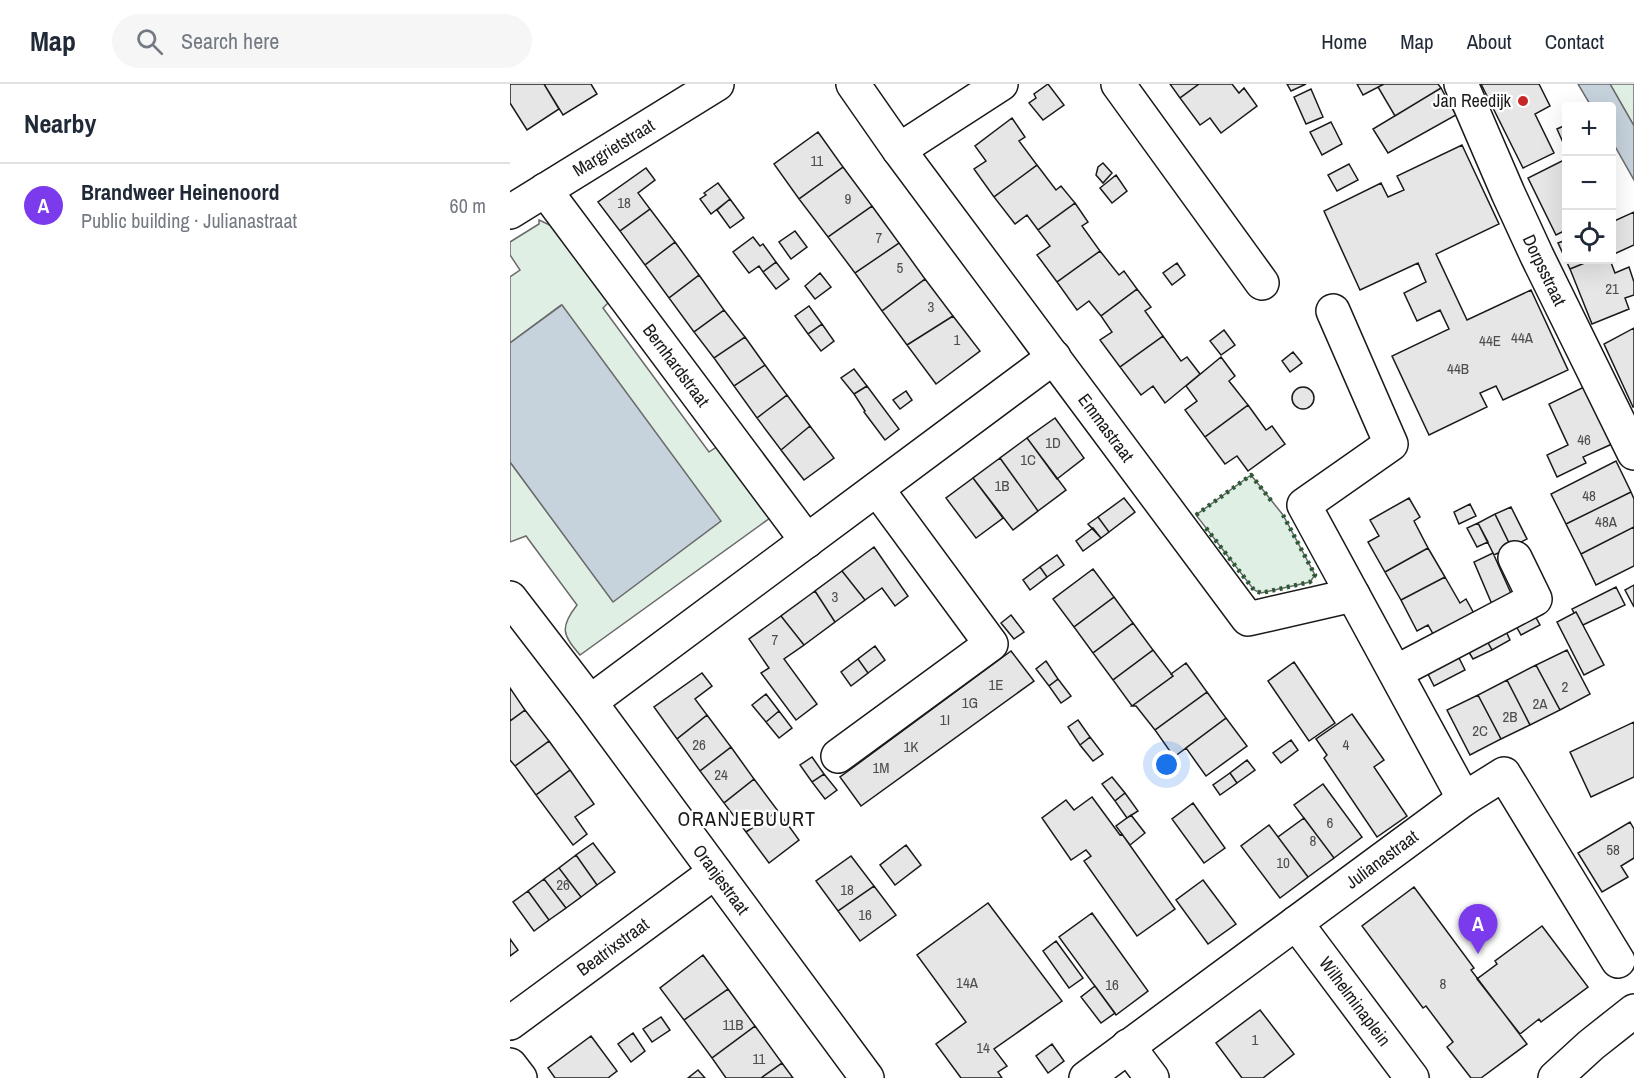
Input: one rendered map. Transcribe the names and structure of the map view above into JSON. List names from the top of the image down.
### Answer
{
  "streets": {
    "street": [
      "Margrietstraat",
      "Dorpsstraat",
      "Bernhardstraat",
      "Emmastraat",
      "Julianastraat",
      "Oranjestraat",
      "Beatrixstraat",
      "Wilhelminaplein"
    ]
  },
  "crossings": [
    ["Margrietstraat", "Bernhardstraat"],
    ["Julianastraat", "Wilhelminaplein"],
    ["Oranjestraat", "Beatrixstraat"]
  ],
  "districts": ["ORANJEBUURT"],
  "places": ["Jan Reedijk"],
  "house_numbers": [
    "11",
    "9",
    "18",
    "7",
    "5",
    "21",
    "3",
    "44A",
    "1",
    "44E",
    "44B",
    "46",
    "1D",
    "1C",
    "1B",
    "48",
    "48A",
    "3",
    "7",
    "1E",
    "2",
    "1G",
    "2A",
    "2B",
    "1I",
    "2C",
    "26",
    "4",
    "1K",
    "1M",
    "24",
    "6",
    "8",
    "58",
    "10",
    "26",
    "18",
    "16",
    "14A",
    "8",
    "16",
    "11B",
    "1",
    "14",
    "11"
  ],
  "page": {
    "header": "Map",
    "search": "Search here",
    "nav": [
      "Home",
      "Map",
      "About",
      "Contact"
    ],
    "heading": "Nearby",
    "map_buttons": ["+", "−"],
    "list": [
      {
        "mark": "A",
        "name": "Brandweer Heinenoord",
        "note": "Public building · Julianastraat",
        "value": "60 m"
      }
    ],
    "pins": "A"
  }
}
